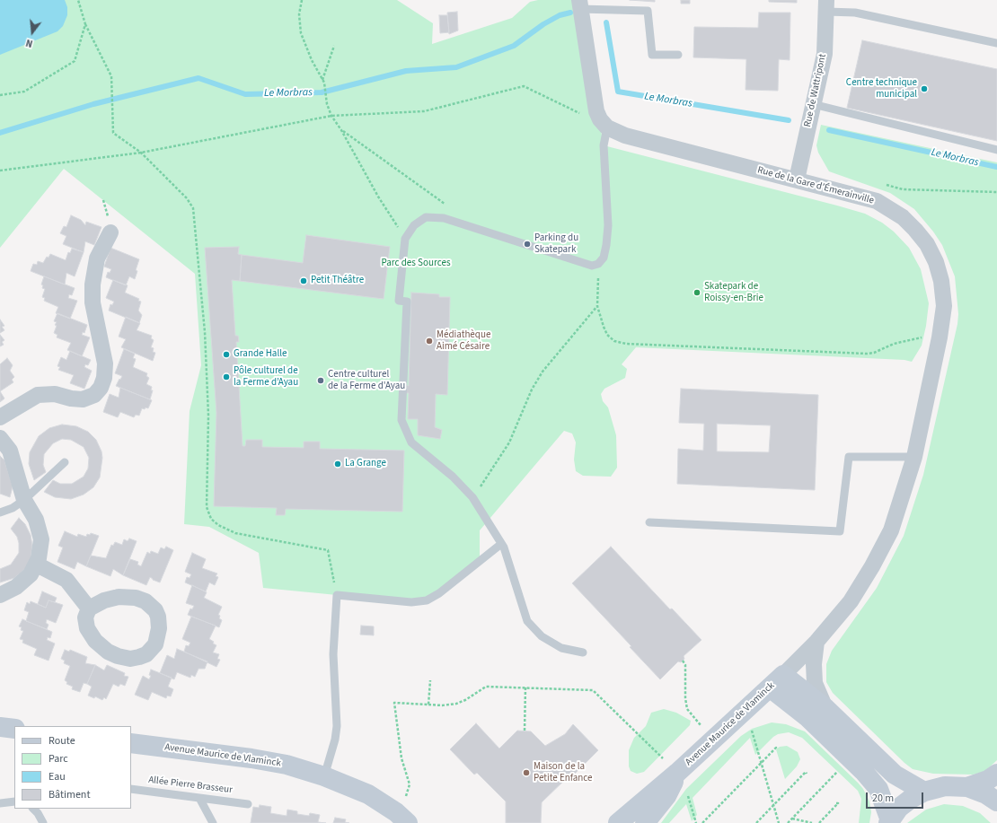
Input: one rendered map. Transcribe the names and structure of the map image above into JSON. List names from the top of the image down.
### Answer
{
  "streets": {
    "street": ["Rue de Wattripont", "Rue de la Gare d'Émerainville", "Avenue Maurice de Vlaminck"],
    "lane": ["Allée Pierre Brasseur"]
  },
  "crossings": [
    ["Rue de Wattripont", "Rue de la Gare d'Émerainville"],
    ["Rue de la Gare d'Émerainville", "Avenue Maurice de Vlaminck"]
  ],
  "water": ["Le Morbras"],
  "parks": ["Parc des Sources"],
  "places": [
    "Centre technique municipal",
    "Parking du Skatepark",
    "Petit Théâtre",
    "Skatepark de Roissy-en-Brie",
    "Médiathèque Aimé Césaire",
    "Grande Halle",
    "Pôle culturel de la Ferme d’Ayau",
    "Centre culturel de la Ferme d'Ayau",
    "La Grange",
    "Maison de la Petite Enfance"
  ],
  "legend": [
    "Route",
    "Parc",
    "Eau",
    "Bâtiment"
  ],
  "scale_bar": "20 m",
  "north": "bottom"
}
